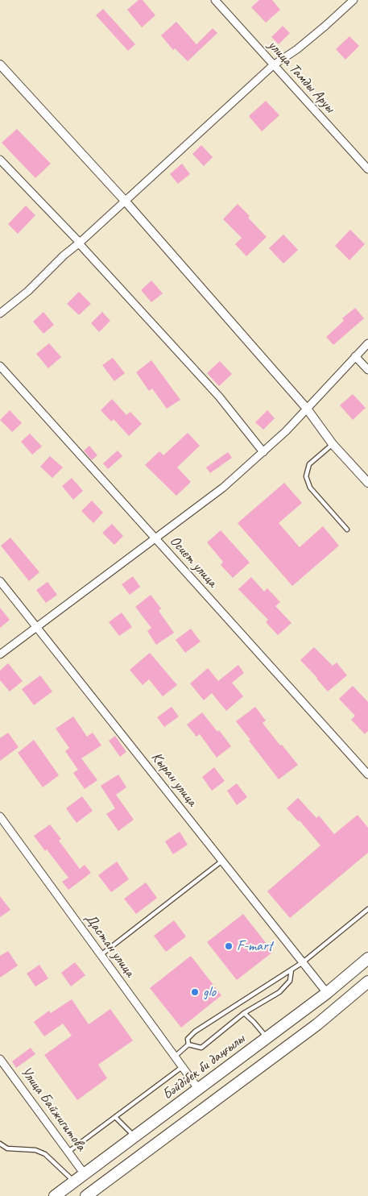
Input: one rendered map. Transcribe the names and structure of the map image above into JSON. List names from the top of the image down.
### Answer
{
  "streets": {
    "main road": ["Бәйдібек би даңғылы"],
    "street": [
      "улица Тамды Аруы",
      "Осиет улица",
      "Кыран улица",
      "Дастан улица",
      "Улица Байжигитова"
    ]
  },
  "crossings": [
    ["Кыран улица", "Бәйдібек би даңғылы"],
    ["Дастан улица", "Бәйдібек би даңғылы"],
    ["Бәйдібек би даңғылы", "Улица Байжигитова"]
  ],
  "places": ["F-mart", "glo"]
}
